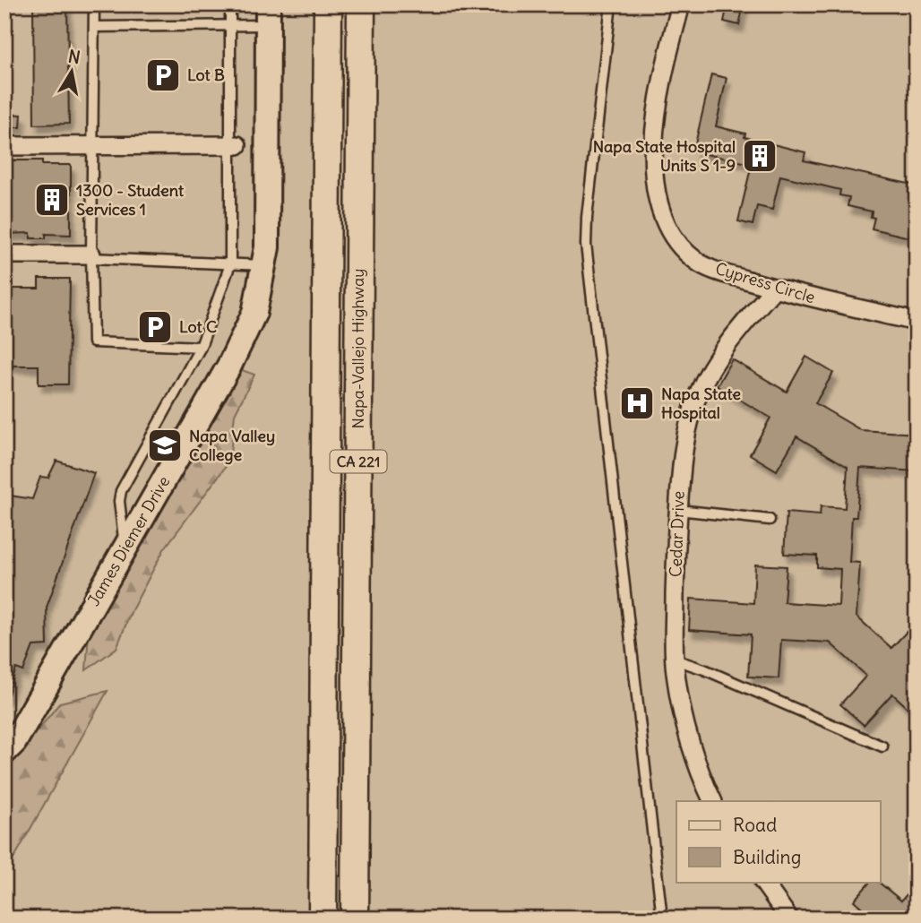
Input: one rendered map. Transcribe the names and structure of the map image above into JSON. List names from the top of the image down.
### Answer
{
  "streets": {
    "main road": ["Napa-Vallejo Highway", "CA 221"],
    "street": ["Cypress Circle", "Cedar Drive", "James Diemer Drive"]
  },
  "crossings": [
    ["Cypress Circle", "Cedar Drive"]
  ],
  "places": {
    "parking": ["Lot B", "Lot C"],
    "building": ["Napa State Hospital Units S 1-9", "1300 - Student Services 1"],
    "hospital": ["Napa State Hospital"],
    "school or university": ["Napa Valley College"]
  },
  "legend": ["Road", "Building"],
  "north": "top"
}
